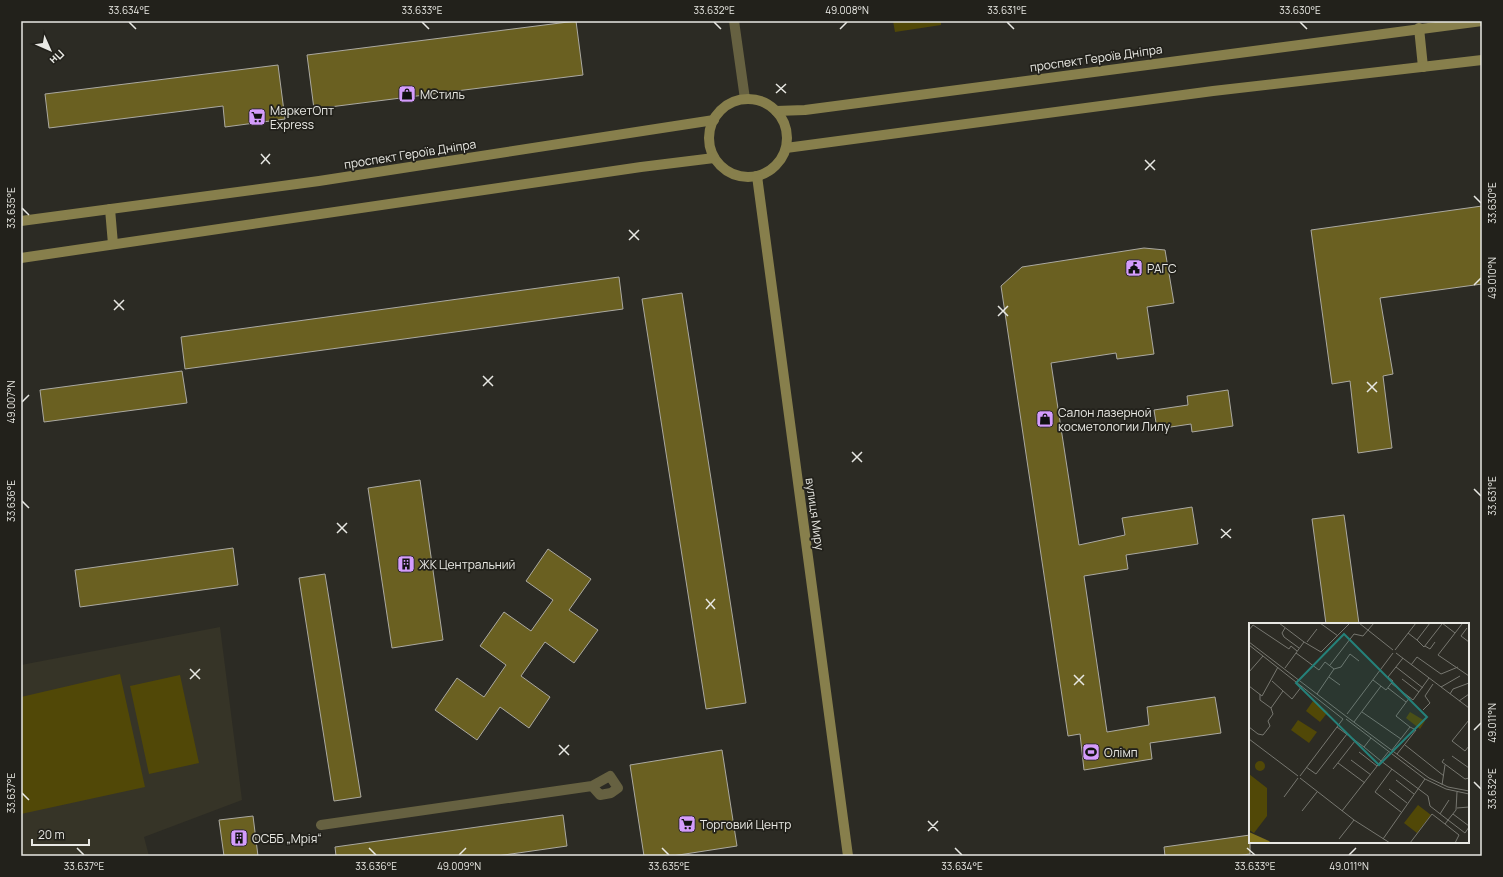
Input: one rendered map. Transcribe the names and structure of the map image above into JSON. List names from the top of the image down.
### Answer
{
  "streets": {
    "street": ["проспект Героїв Дніпра", "вулиця Миру"]
  },
  "crossings": [
    ["проспект Героїв Дніпра", "вулиця Миру"]
  ],
  "places": {
    "shop": ["МСтиль", "Салон лазерной косметологии Лилу"],
    "supermarket": ["МаркетОпт Express", "Торговий Центр"],
    "public building": ["РАГС"],
    "building": ["ЖК Центральний", "ОСББ „Мрія“"],
    "sports": ["Олімп"]
  },
  "scale_bar": "20 m",
  "north": "bottom right",
  "coordinates": [
    "33.634°E",
    "33.633°E",
    "33.632°E",
    "49.008°N",
    "33.631°E",
    "33.630°E",
    "33.635°E",
    "49.010°N",
    "49.007°N",
    "33.636°E",
    "49.011°N",
    "33.637°E",
    "49.009°N"
  ]
}
